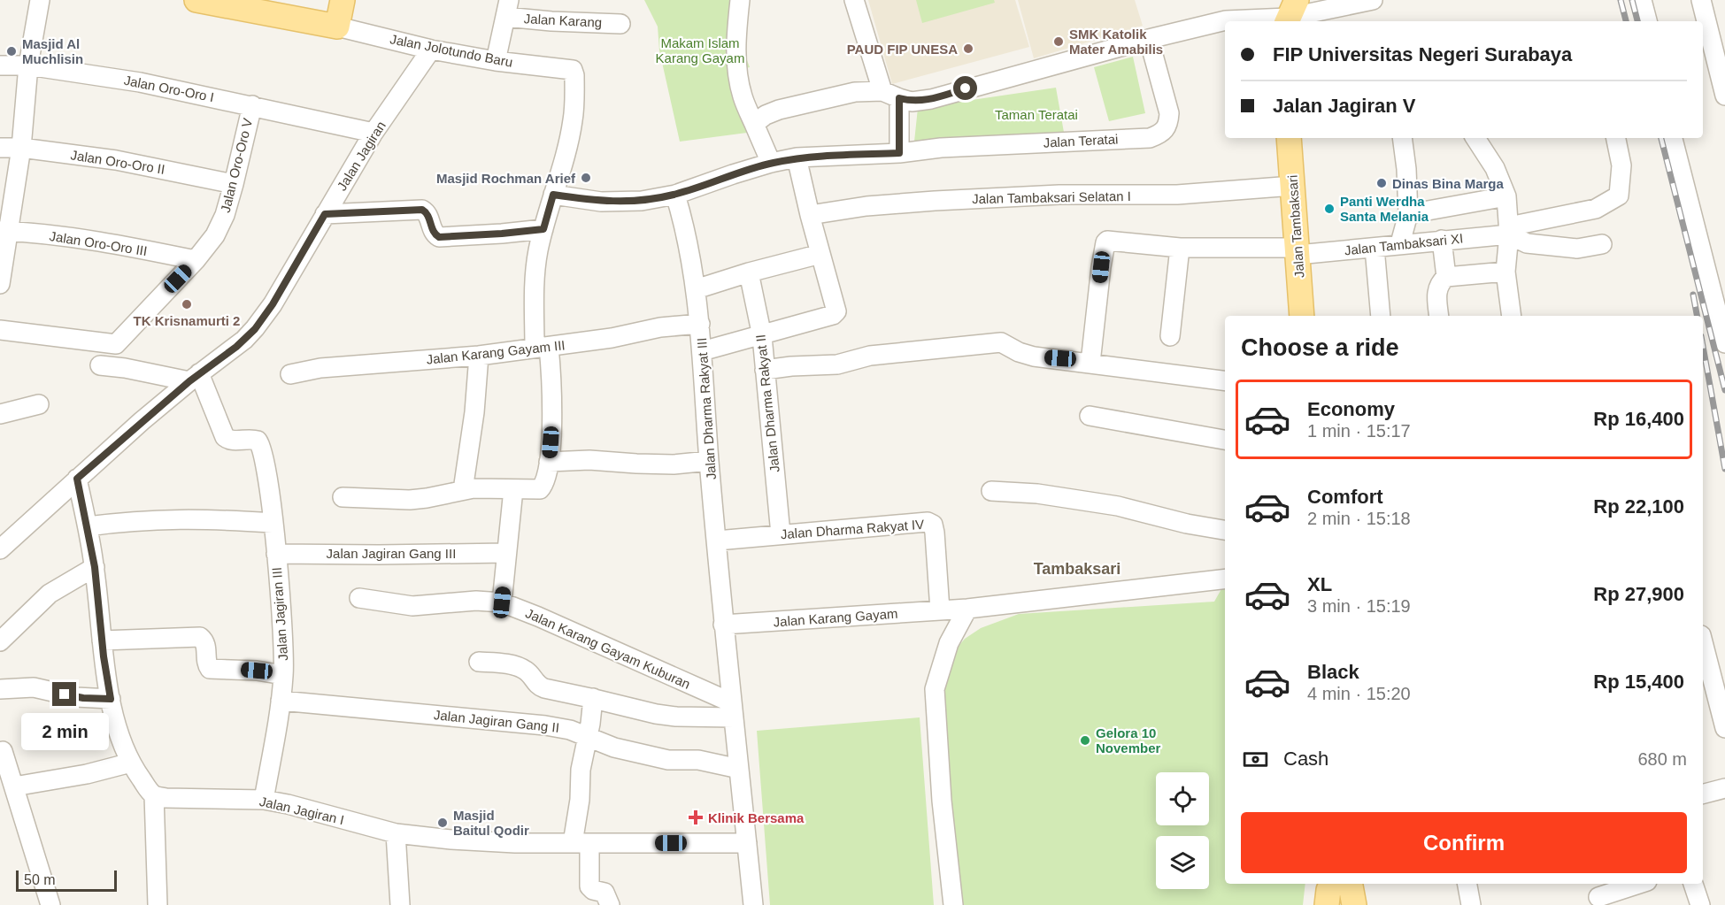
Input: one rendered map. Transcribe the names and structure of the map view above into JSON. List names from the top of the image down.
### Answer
{
  "streets": {
    "main road": ["Jalan Tambaksari"],
    "street": [
      "Jalan Karang",
      "Jalan Jolotundo Baru",
      "Jalan Oro-Oro I",
      "Jalan Teratai",
      "Jalan Jagiran",
      "Jalan Oro-Oro II",
      "Jalan Oro-Oro V",
      "Jalan Tambaksari Selatan I",
      "Jalan Oro-Oro III",
      "Jalan Tambaksari XI",
      "Jalan Karang Gayam III",
      "Jalan Dharma Rakyat II",
      "Jalan Dharma Rakyat III",
      "Jalan Dharma Rakyat IV",
      "Jalan Jagiran Gang III",
      "Jalan Jagiran III",
      "Jalan Karang Gayam",
      "Jalan Karang Gayam Kuburan",
      "Jalan Jagiran Gang II",
      "Jalan Jagiran I"
    ]
  },
  "crossings": [
    ["Jalan Jolotundo Baru", "Jalan Teratai"],
    ["Jalan Jolotundo Baru", "Jalan Jagiran"],
    ["Jalan Oro-Oro I", "Jalan Jagiran"],
    ["Jalan Oro-Oro I", "Jalan Oro-Oro V"],
    ["Jalan Teratai", "Jalan Dharma Rakyat III"],
    ["Jalan Jagiran", "Jalan Jagiran III"],
    ["Jalan Oro-Oro II", "Jalan Oro-Oro V"],
    ["Jalan Oro-Oro V", "Jalan Oro-Oro III"],
    ["Jalan Tambaksari Selatan I", "Jalan Tambaksari"],
    ["Jalan Tambaksari", "Jalan Tambaksari XI"],
    ["Jalan Karang Gayam III", "Jalan Dharma Rakyat III"],
    ["Jalan Dharma Rakyat II", "Jalan Dharma Rakyat IV"],
    ["Jalan Dharma Rakyat III", "Jalan Dharma Rakyat IV"],
    ["Jalan Dharma Rakyat III", "Jalan Karang Gayam"],
    ["Jalan Dharma Rakyat IV", "Jalan Karang Gayam"],
    ["Jalan Jagiran Gang III", "Jalan Jagiran III"],
    ["Jalan Jagiran III", "Jalan Jagiran Gang II"],
    ["Jalan Jagiran III", "Jalan Jagiran I"]
  ],
  "districts": ["Tambaksari"],
  "parks": ["Makam Islam Karang Gayam", "Taman Teratai"],
  "places": {
    "other": [
      "SMK Katolik Mater Amabilis",
      "PAUD FIP UNESA",
      "Masjid Al Muchlisin",
      "Masjid Rochman Arief",
      "Dinas Bina Marga",
      "Panti Werdha Santa Melania",
      "TK Krisnamurti 2",
      "Gelora 10 November",
      "Masjid Baitul Qodir"
    ],
    "health": ["Klinik Bersama"]
  },
  "scale_bar": "50 m",
  "page": {
    "banner": ["FIP Universitas Negeri Surabaya", "Jalan Jagiran V"],
    "heading": "Choose a ride",
    "list": [
      {
        "name": "Economy",
        "note": "1 min · 15:17",
        "value": "Rp 16,400"
      },
      {
        "name": "Comfort",
        "note": "2 min · 15:18",
        "value": "Rp 22,100"
      },
      {
        "name": "XL",
        "note": "3 min · 15:19",
        "value": "Rp 27,900"
      },
      {
        "name": "Black",
        "note": "4 min · 15:20",
        "value": "Rp 15,400"
      }
    ],
    "bubble": "2 min",
    "pay": ["Cash", "680 m"],
    "buttons": "Confirm",
    "scale": "50 m"
  }
}
